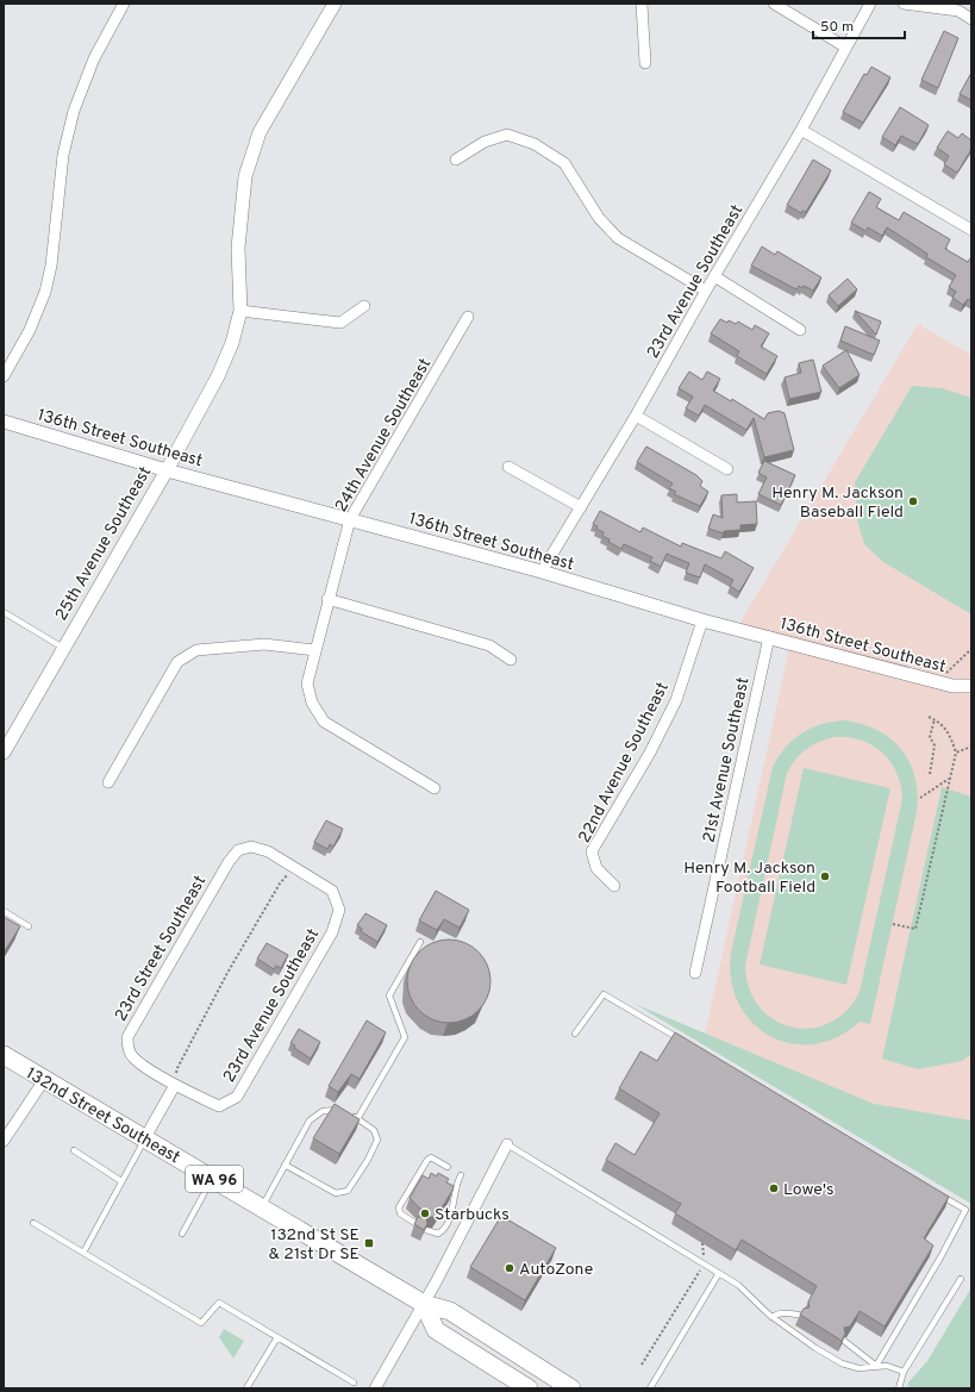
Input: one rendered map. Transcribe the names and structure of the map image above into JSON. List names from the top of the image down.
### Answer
{
  "streets": {
    "main road": ["132nd Street Southeast", "WA 96"],
    "street": [
      "23rd Avenue Southeast",
      "24th Avenue Southeast",
      "136th Street Southeast",
      "25th Avenue Southeast",
      "21st Avenue Southeast",
      "22nd Avenue Southeast",
      "23rd Street Southeast"
    ]
  },
  "crossings": [
    ["23rd Avenue Southeast", "136th Street Southeast"],
    ["23rd Avenue Southeast", "23rd Street Southeast"],
    ["24th Avenue Southeast", "136th Street Southeast"],
    ["136th Street Southeast", "25th Avenue Southeast"],
    ["136th Street Southeast", "21st Avenue Southeast"],
    ["136th Street Southeast", "22nd Avenue Southeast"]
  ],
  "places": {
    "other": [
      "Henry M. Jackson Baseball Field",
      "Henry M. Jackson Football Field",
      "Lowe's",
      "Starbucks",
      "AutoZone"
    ],
    "transit": ["132nd St SE & 21st Dr SE"]
  },
  "scale_bar": "50 m"
}
